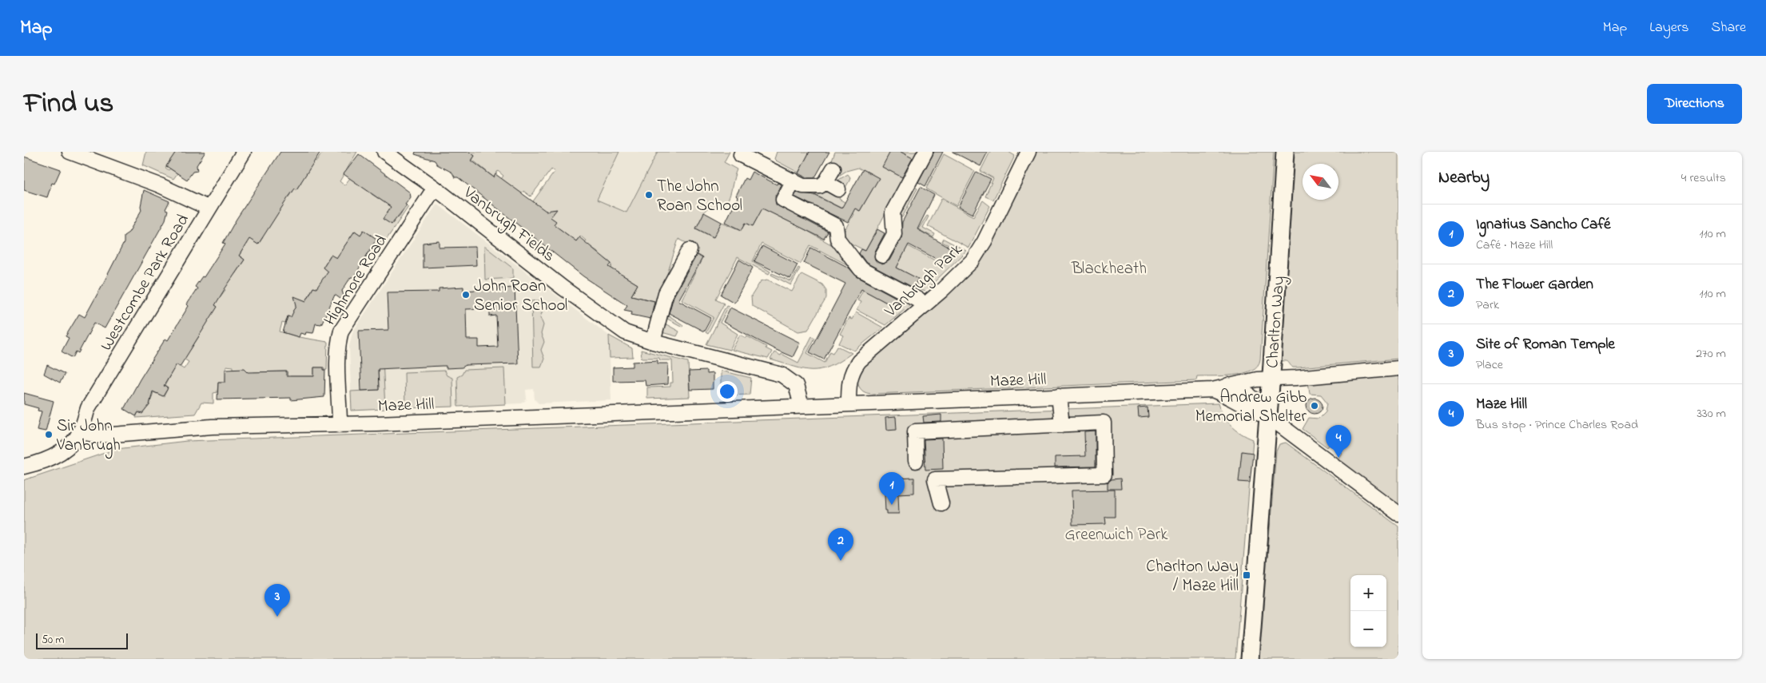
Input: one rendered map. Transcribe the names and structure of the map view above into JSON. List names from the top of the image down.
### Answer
{
  "streets": {
    "main road": ["Charlton Way"],
    "street": [
      "Vanbrugh Fields",
      "Highmore Road",
      "Vanbrugh Park",
      "Westcombe Park Road",
      "Maze Hill"
    ]
  },
  "crossings": [
    ["Vanbrugh Fields", "Highmore Road"],
    ["Vanbrugh Fields", "Maze Hill"],
    ["Highmore Road", "Maze Hill"],
    ["Vanbrugh Park", "Maze Hill"],
    ["Westcombe Park Road", "Maze Hill"],
    ["Charlton Way", "Maze Hill"]
  ],
  "parks": ["Blackheath", "Greenwich Park"],
  "places": {
    "other": [
      "The John Roan School",
      "John Roan Senior School",
      "Andrew Gibb Memorial Shelter",
      "Sir John Vanbrugh"
    ],
    "transit": ["Charlton Way / Maze Hill"]
  },
  "scale_bar": "50 m",
  "north": "top left",
  "page": {
    "header": "Map",
    "nav": ["Map", "Layers", "Share"],
    "title": "Find us",
    "buttons": "Directions",
    "heading": ["Nearby", "4 results"],
    "list": [
      {
        "mark": "1",
        "name": "Ignatius Sancho Café",
        "note": "Café · Maze Hill",
        "value": "110 m"
      },
      {
        "mark": "2",
        "name": "The Flower Garden",
        "note": "Park",
        "value": "110 m"
      },
      {
        "mark": "3",
        "name": "Site of Roman Temple",
        "note": "Place",
        "value": "270 m"
      },
      {
        "mark": "4",
        "name": "Maze Hill",
        "note": "Bus stop · Prince Charles Road",
        "value": "330 m"
      }
    ],
    "pins": [
      "4",
      "1",
      "2",
      "3"
    ],
    "map_buttons": ["+", "−"],
    "scale": "50 m"
  }
}
